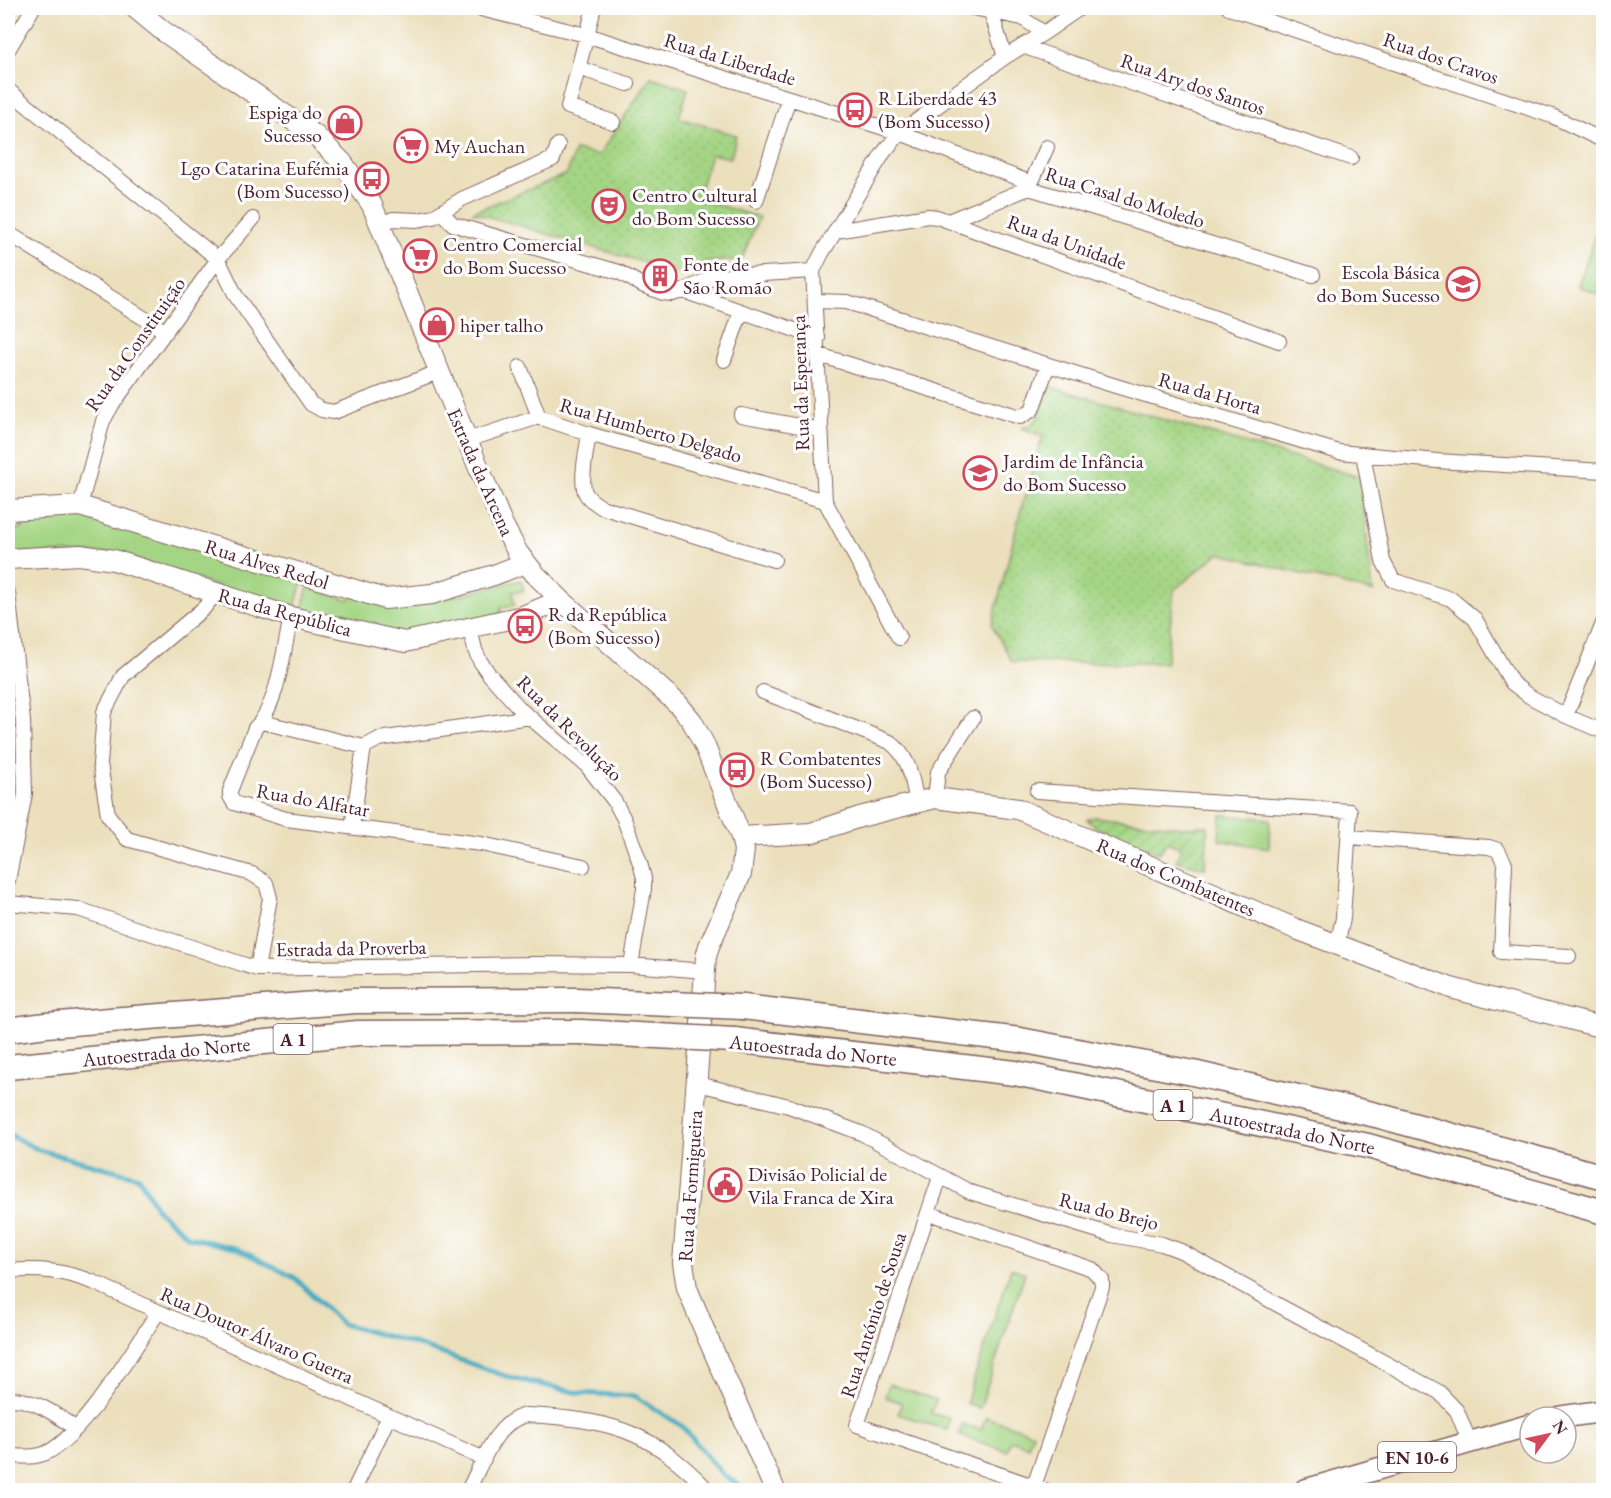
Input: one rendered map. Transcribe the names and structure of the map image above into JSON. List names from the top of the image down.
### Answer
{
  "streets": {
    "highway": ["A 1", "Autoestrada do Norte"],
    "main road": ["EN 10-6"],
    "street": [
      "Rua dos Cravos",
      "Rua da Liberdade",
      "Rua Ary dos Santos",
      "Rua Casal do Moledo",
      "Rua da Unidade",
      "Rua da Constituição",
      "Rua da Esperança",
      "Rua da Horta",
      "Rua Humberto Delgado",
      "Estrada da Arcena",
      "Rua Alves Redol",
      "Rua da República",
      "Rua da Revolução",
      "Rua do Alfatar",
      "Rua dos Combatentes",
      "Estrada da Proverba",
      "Rua da Formigueira",
      "Rua do Brejo",
      "Rua António de Sousa",
      "Rua Doutor Álvaro Guerra"
    ]
  },
  "crossings": [
    ["Rua da Liberdade", "Rua Casal do Moledo"],
    ["Rua da Constituição", "Rua Alves Redol"],
    ["Rua da Esperança", "Rua da Horta"],
    ["Rua da Esperança", "Rua Humberto Delgado"],
    ["Rua Humberto Delgado", "Estrada da Arcena"],
    ["Estrada da Arcena", "Rua Alves Redol"],
    ["Estrada da Arcena", "Rua da República"],
    ["Estrada da Arcena", "Rua dos Combatentes"],
    ["Estrada da Arcena", "Estrada da Proverba"],
    ["Estrada da Arcena", "Rua da Formigueira"],
    ["Rua da República", "Rua da Revolução"],
    ["Rua da República", "Rua do Alfatar"],
    ["Rua da Revolução", "Estrada da Proverba"],
    ["Estrada da Proverba", "Rua da Formigueira"],
    ["Rua da Formigueira", "Rua do Brejo"],
    ["Rua do Brejo", "Rua António de Sousa"],
    ["Rua do Brejo", "EN 10-6"]
  ],
  "places": {
    "bus stop": [
      "R Liberdade 43 (Bom Sucesso)",
      "Lgo Catarina Eufémia (Bom Sucesso)",
      "R da República (Bom Sucesso)",
      "R Combatentes (Bom Sucesso)"
    ],
    "shop": ["Espiga do Sucesso", "hiper talho"],
    "supermarket": ["My Auchan", "Centro Comercial do Bom Sucesso"],
    "theatre": ["Centro Cultural do Bom Sucesso"],
    "building": ["Fonte de São Romão"],
    "school or university": ["Escola Básica do Bom Sucesso", "Jardim de Infância do Bom Sucesso"],
    "public building": ["Divisão Policial de Vila Franca de Xira"]
  },
  "north": "top right"
}
